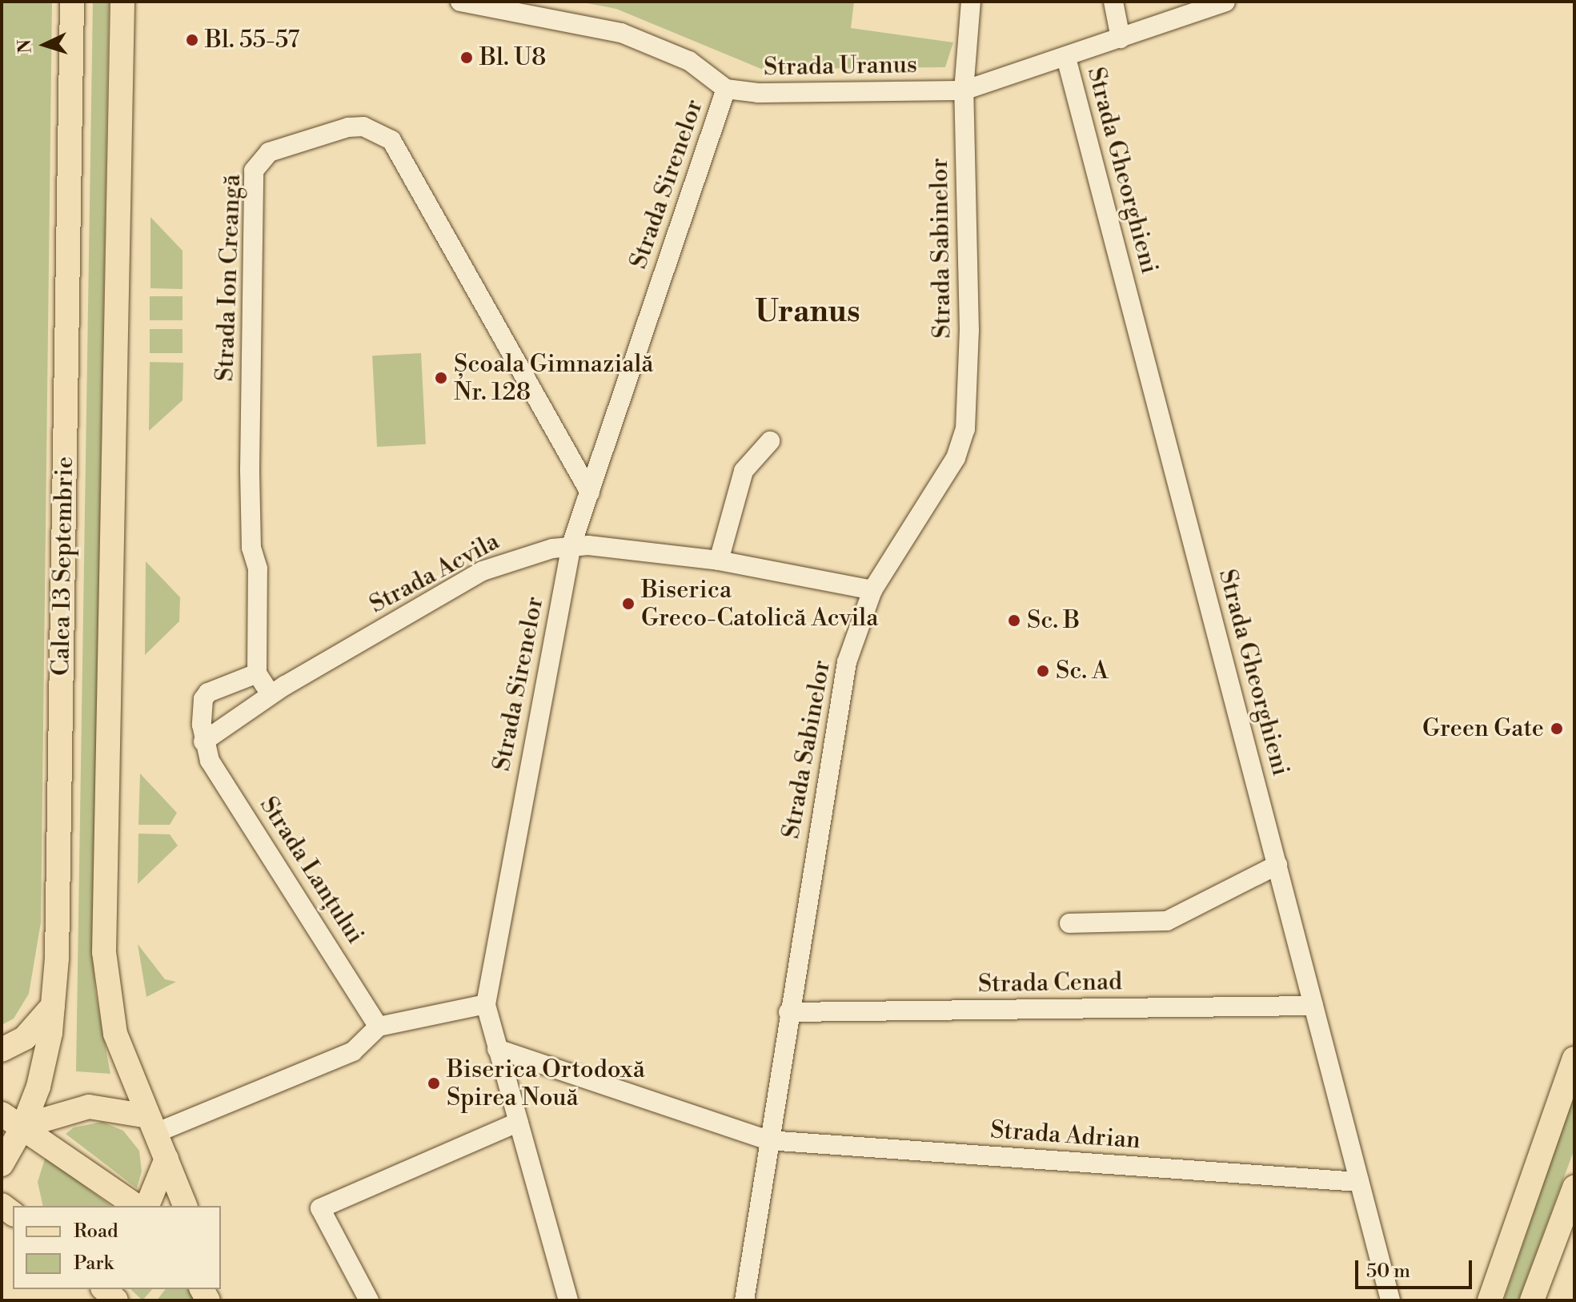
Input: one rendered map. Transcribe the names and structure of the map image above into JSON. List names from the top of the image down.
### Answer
{
  "streets": {
    "main road": ["Calea 13 Septembrie"],
    "street": [
      "Strada Uranus",
      "Strada Gheorghieni",
      "Strada Sirenelor",
      "Strada Sabinelor",
      "Strada Ion Creangă",
      "Strada Acvila",
      "Strada Lanțului",
      "Strada Cenad",
      "Strada Adrian"
    ]
  },
  "crossings": [
    ["Strada Uranus", "Strada Gheorghieni"],
    ["Strada Uranus", "Strada Sirenelor"],
    ["Strada Uranus", "Strada Sabinelor"],
    ["Strada Gheorghieni", "Strada Cenad"],
    ["Strada Gheorghieni", "Strada Adrian"],
    ["Strada Sirenelor", "Strada Ion Creangă"],
    ["Strada Sirenelor", "Strada Acvila"],
    ["Strada Sirenelor", "Strada Adrian"],
    ["Strada Sabinelor", "Strada Acvila"],
    ["Strada Sabinelor", "Strada Cenad"],
    ["Strada Sabinelor", "Strada Adrian"],
    ["Strada Acvila", "Strada Lanțului"]
  ],
  "districts": ["Uranus"],
  "places": [
    "Bl. 55-57",
    "Bl. U8",
    "Școala Gimnazială Nr. 128",
    "Biserica Greco-Catolică Acvila",
    "Sc. B",
    "Sc. A",
    "Green Gate",
    "Biserica Ortodoxă Spirea Nouă"
  ],
  "legend": ["Road", "Park"],
  "scale_bar": "50 m",
  "north": "left"
}
